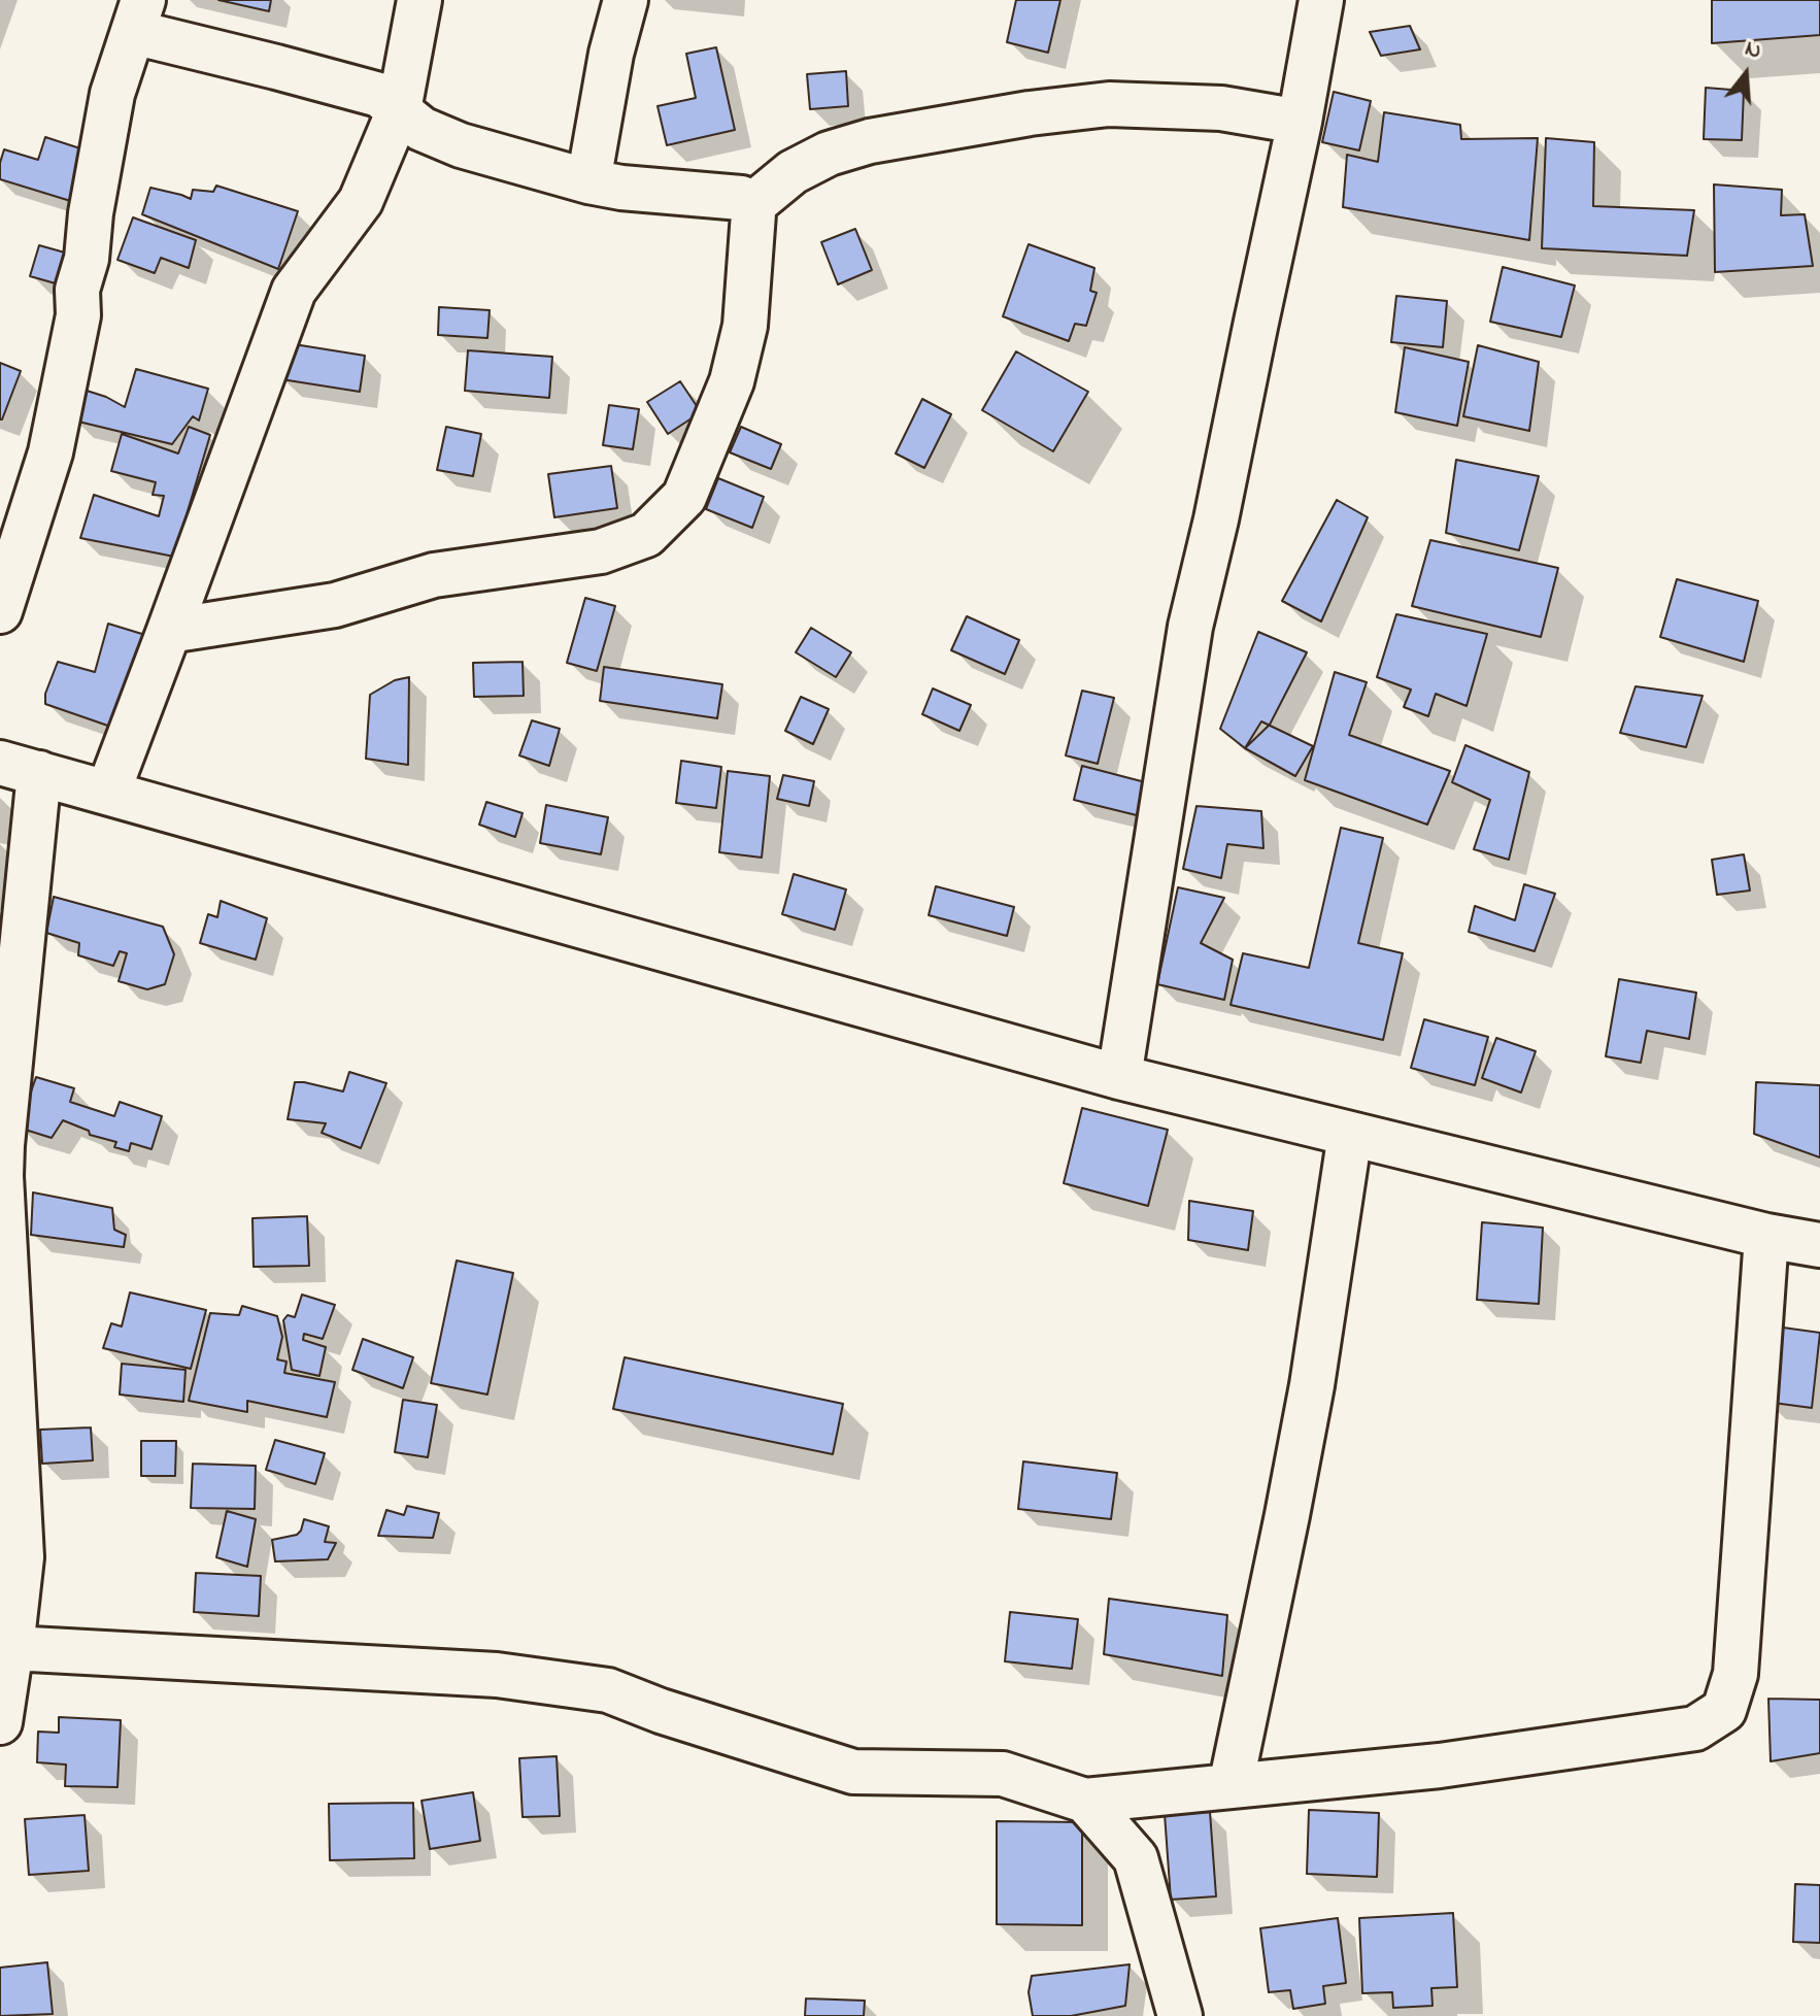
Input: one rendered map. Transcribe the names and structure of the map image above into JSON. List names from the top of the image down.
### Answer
{
  "north": "top"
}
